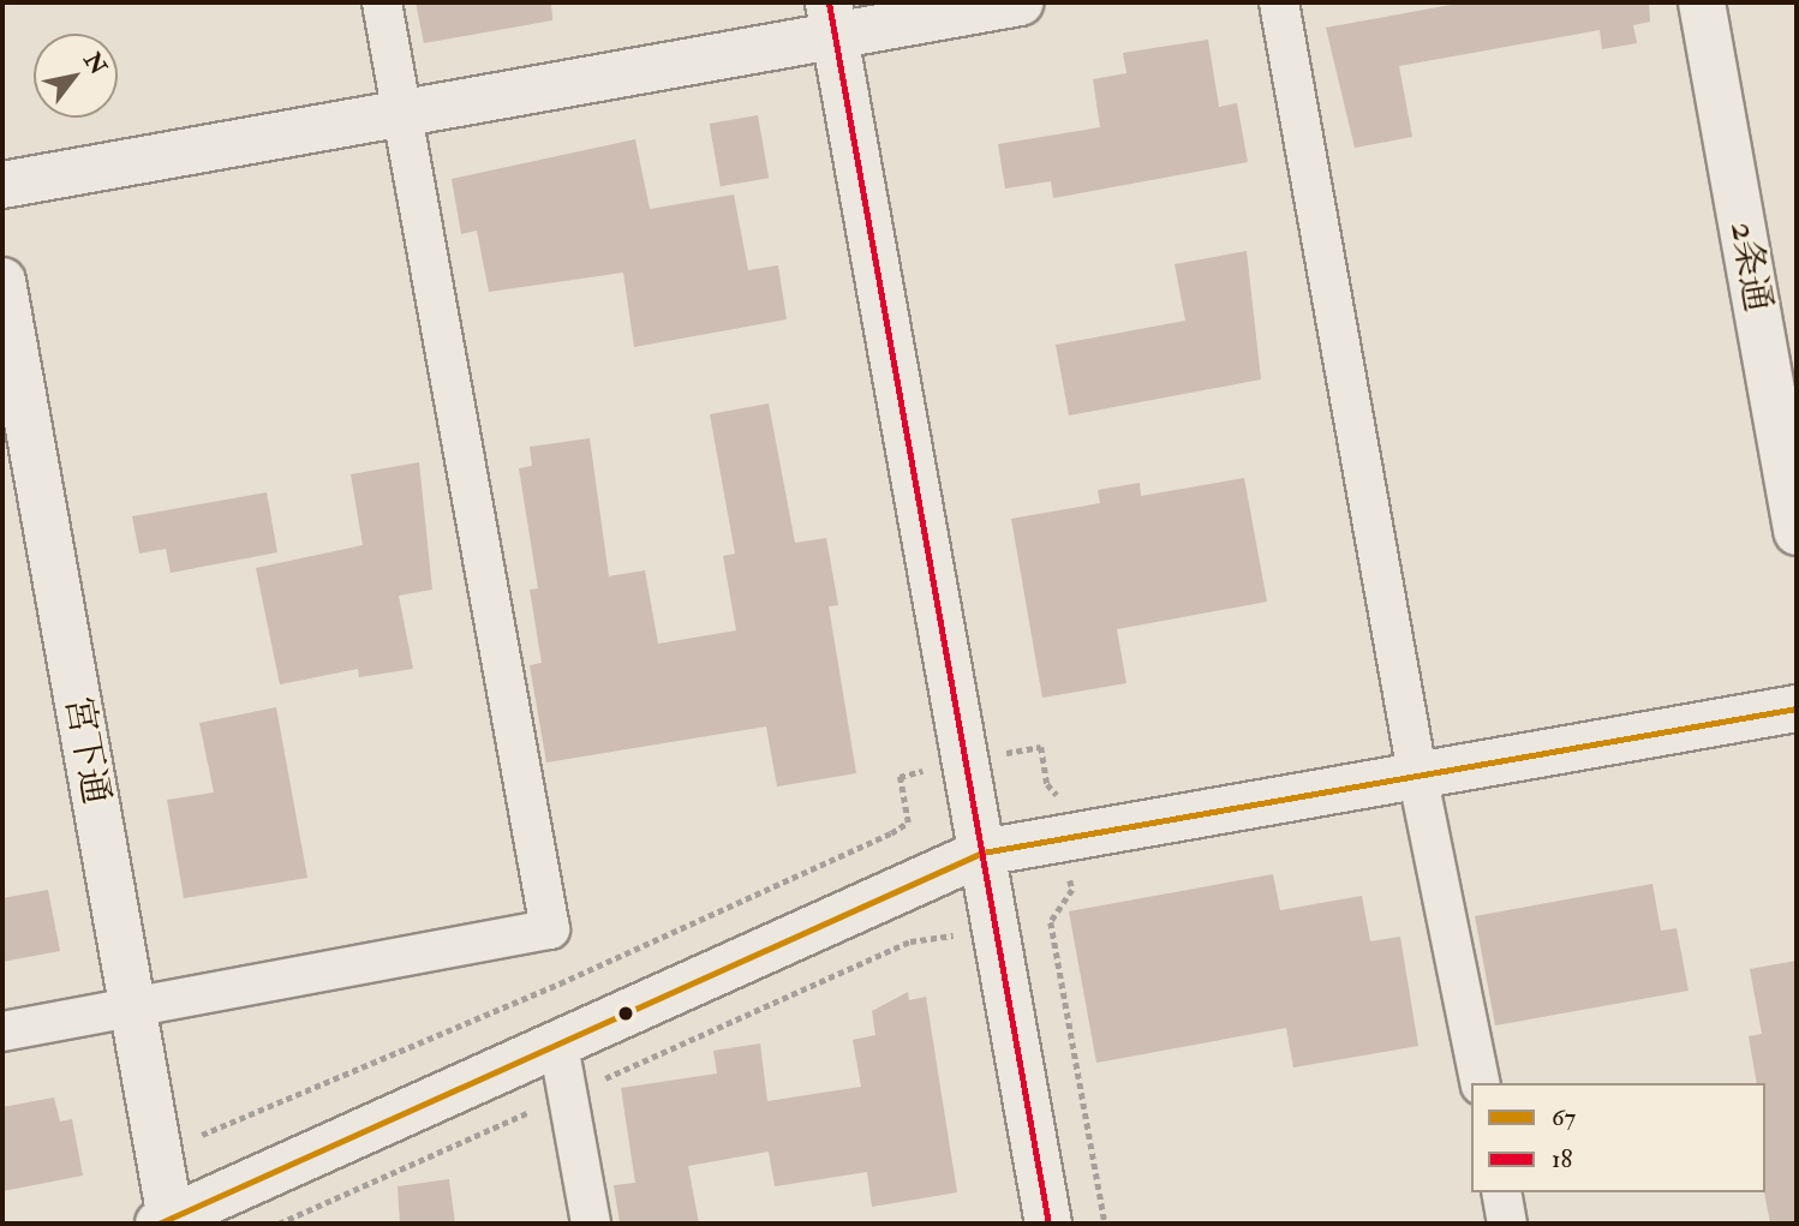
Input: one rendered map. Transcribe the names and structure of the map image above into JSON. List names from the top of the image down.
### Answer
{
  "streets": {
    "street": ["2条通", "宮下通"]
  },
  "lines": ["transit line 18", "transit line 67"],
  "legend": ["67", "18"],
  "north": "top right"
}
